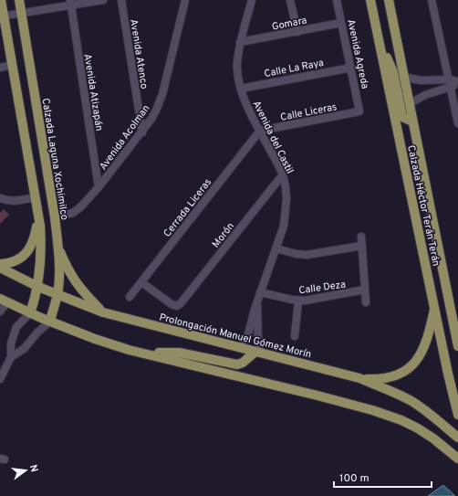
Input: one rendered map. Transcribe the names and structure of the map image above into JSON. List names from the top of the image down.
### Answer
{
  "streets": {
    "main road": ["Calzada Laguna Xochimilco", "Calzada Héctor Terán Terán", "Prolongación Manuel Gómez Morín"],
    "street": [
      "Gomara",
      "Avenida Atenco",
      "Avenida Agreda",
      "Calle La Raya",
      "Avenida Atizapán",
      "Calle Liceras",
      "Avenida Acolman",
      "Avenida del Castil",
      "Cerrada Liceras",
      "Morón",
      "Calle Deza"
    ]
  },
  "crossings": [
    ["Gomara", "Avenida Agreda"],
    ["Gomara", "Avenida del Castil"],
    ["Avenida Atenco", "Avenida Acolman"],
    ["Avenida Agreda", "Calle La Raya"],
    ["Avenida Agreda", "Calle Liceras"],
    ["Calle La Raya", "Avenida del Castil"],
    ["Avenida Atizapán", "Avenida Acolman"],
    ["Calle Liceras", "Avenida del Castil"],
    ["Calle Liceras", "Cerrada Liceras"],
    ["Avenida Acolman", "Calzada Laguna Xochimilco"],
    ["Avenida del Castil", "Cerrada Liceras"],
    ["Avenida del Castil", "Morón"],
    ["Avenida del Castil", "Calle Deza"],
    ["Avenida del Castil", "Prolongación Manuel Gómez Morín"],
    ["Calzada Laguna Xochimilco", "Prolongación Manuel Gómez Morín"],
    ["Cerrada Liceras", "Morón"]
  ],
  "scale_bar": "100 m",
  "north": "right"
}
